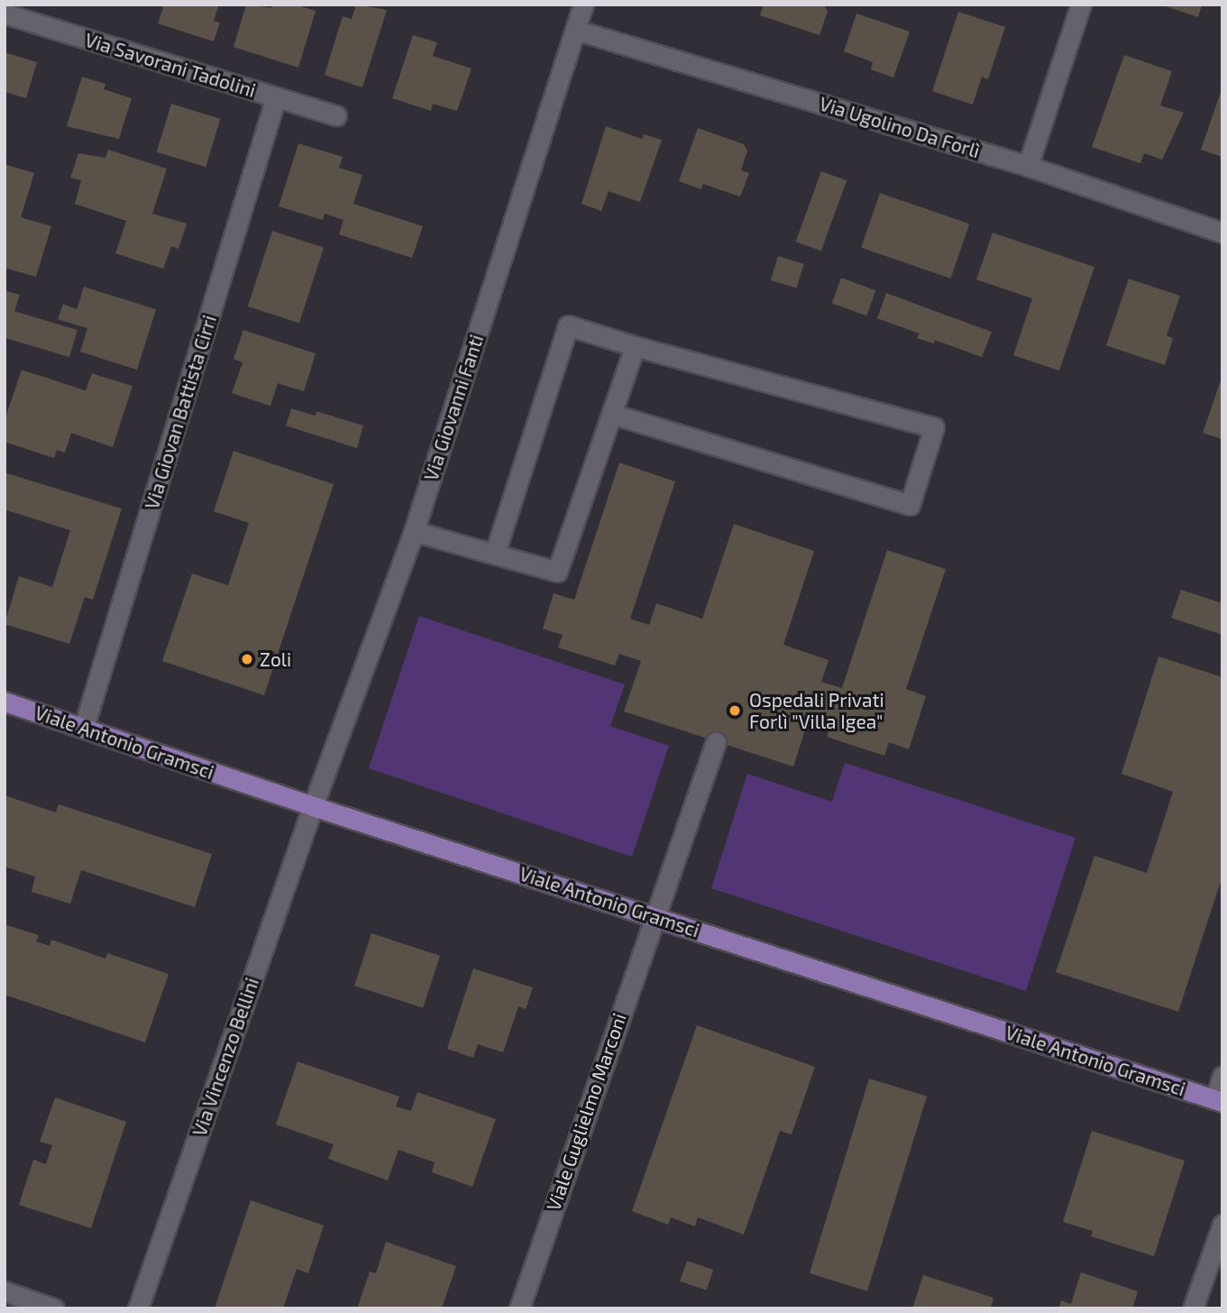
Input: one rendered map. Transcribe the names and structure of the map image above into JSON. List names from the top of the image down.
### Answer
{
  "streets": {
    "main road": ["Viale Antonio Gramsci"],
    "street": [
      "Via Savorani Tadolini",
      "Via Ugolino Da Forlì",
      "Via Giovanni Fanti",
      "Via Giovan Battista Cirri",
      "Via Vincenzo Bellini",
      "Viale Guglielmo Marconi"
    ]
  },
  "crossings": [
    ["Via Savorani Tadolini", "Via Giovan Battista Cirri"],
    ["Via Ugolino Da Forlì", "Via Giovanni Fanti"],
    ["Via Giovanni Fanti", "Viale Antonio Gramsci"],
    ["Via Giovanni Fanti", "Via Vincenzo Bellini"],
    ["Via Giovan Battista Cirri", "Viale Antonio Gramsci"],
    ["Viale Antonio Gramsci", "Via Vincenzo Bellini"],
    ["Viale Antonio Gramsci", "Viale Guglielmo Marconi"]
  ],
  "places": ["Zoli", "Ospedali Privati Forlì \"Villa Igea\""]
}
